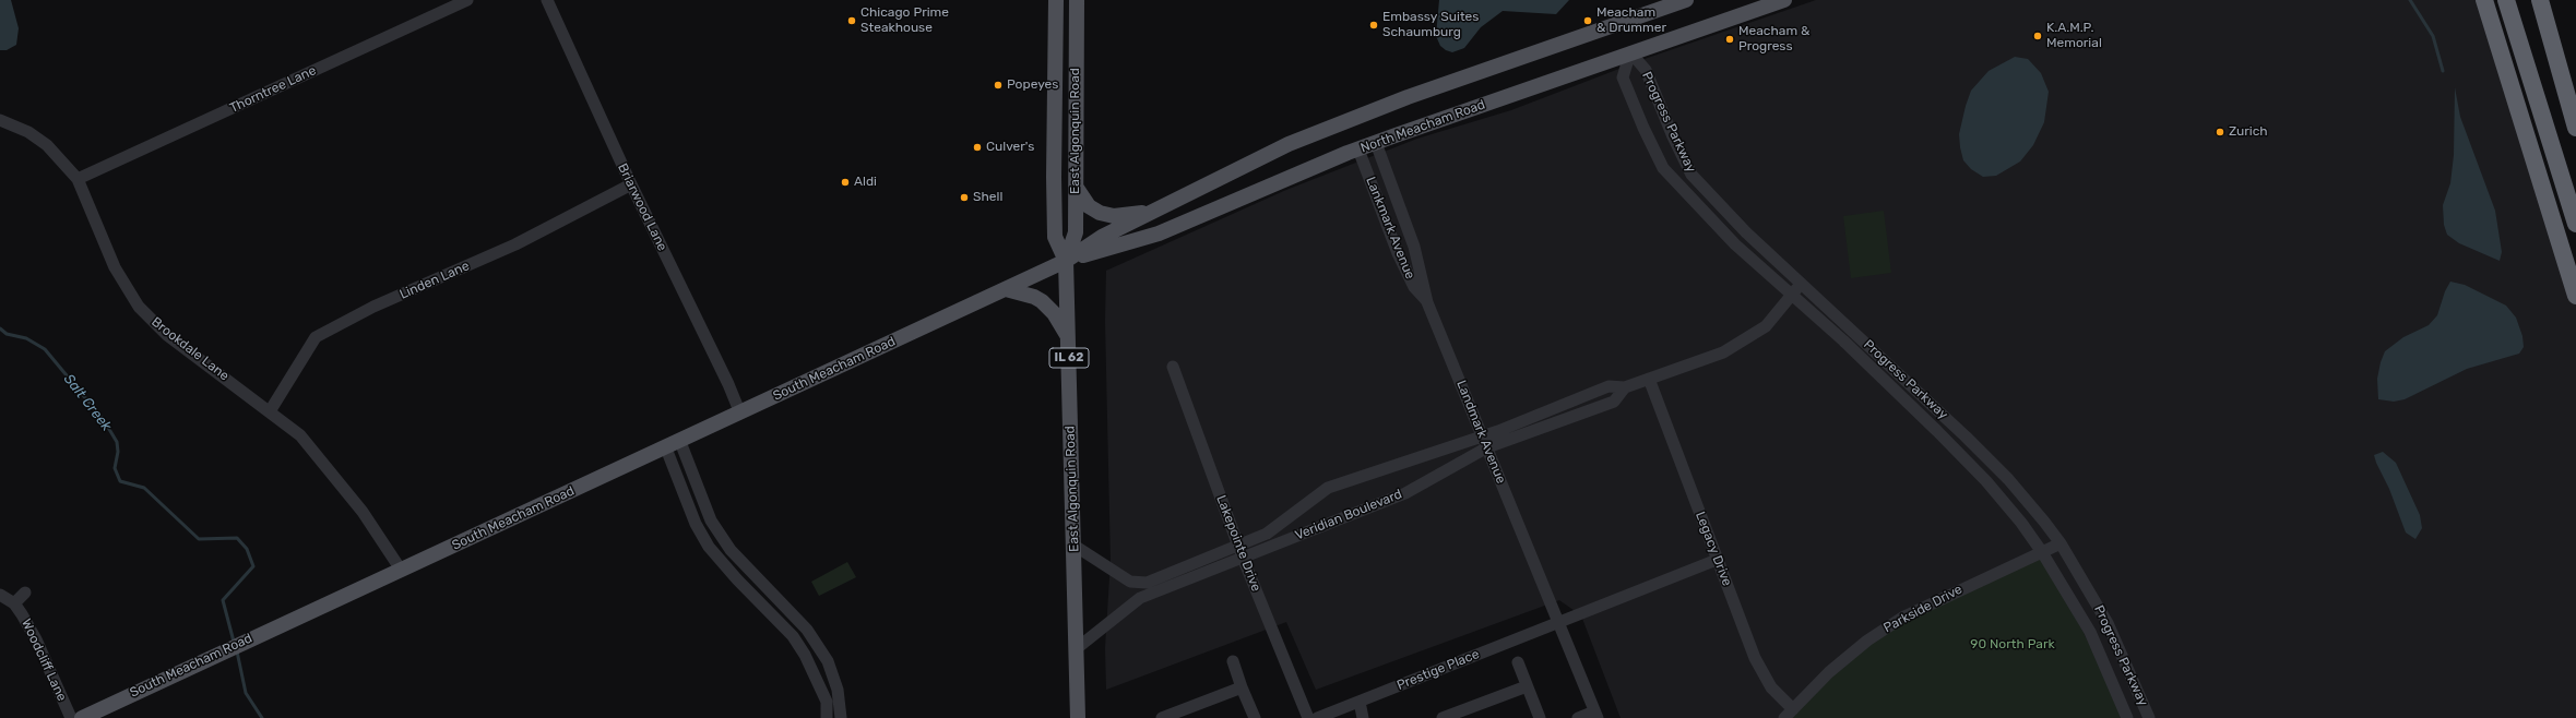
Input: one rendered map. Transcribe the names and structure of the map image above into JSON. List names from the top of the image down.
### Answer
{
  "streets": {
    "main road": [
      "North Meacham Road",
      "East Algonquin Road",
      "IL 62",
      "South Meacham Road"
    ],
    "street": [
      "Thorntree Lane",
      "Progress Parkway",
      "Briarwood Lane",
      "Lankmark Avenue",
      "Linden Lane",
      "Brookdale Lane",
      "Landmark Avenue",
      "Veridian Boulevard",
      "Lakepointe Drive",
      "Legacy Drive",
      "Parkside Drive",
      "Woodcliff Lane",
      "Prestige Place"
    ]
  },
  "crossings": [
    ["Thorntree Lane", "Brookdale Lane"],
    ["Progress Parkway", "North Meacham Road"],
    ["Progress Parkway", "Veridian Boulevard"],
    ["Progress Parkway", "Parkside Drive"],
    ["North Meacham Road", "East Algonquin Road"],
    ["North Meacham Road", "Lankmark Avenue"],
    ["North Meacham Road", "South Meacham Road"],
    ["North Meacham Road", "Landmark Avenue"],
    ["East Algonquin Road", "Veridian Boulevard"],
    ["Briarwood Lane", "Linden Lane"],
    ["Briarwood Lane", "South Meacham Road"],
    ["Lankmark Avenue", "Landmark Avenue"],
    ["Linden Lane", "Brookdale Lane"],
    ["Brookdale Lane", "South Meacham Road"],
    ["Landmark Avenue", "Veridian Boulevard"],
    ["Landmark Avenue", "Prestige Place"],
    ["Veridian Boulevard", "Lakepointe Drive"],
    ["Veridian Boulevard", "Legacy Drive"],
    ["Legacy Drive", "Parkside Drive"],
    ["Legacy Drive", "Prestige Place"]
  ],
  "water": ["Salt Creek"],
  "parks": ["90 North Park"],
  "places": [
    "Chicago Prime Steakhouse",
    "Meacham & Drummer",
    "Embassy Suites Schaumburg",
    "K.A.M.P. Memorial",
    "Meacham & Progress",
    "Popeyes",
    "Zurich",
    "Culver's",
    "Aldi",
    "Shell"
  ]
}
